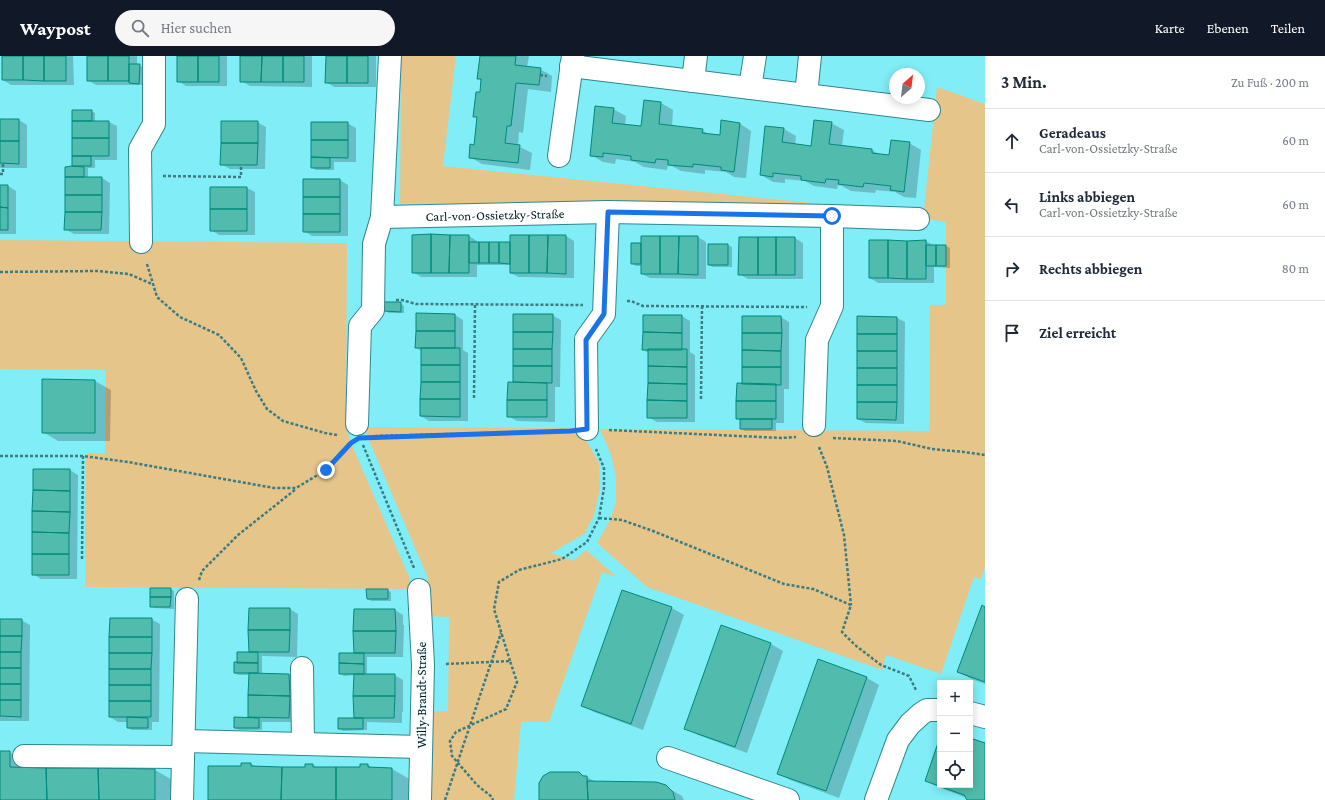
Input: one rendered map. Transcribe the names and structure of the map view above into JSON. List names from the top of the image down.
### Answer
{
  "streets": {
    "street": ["Carl-von-Ossietzky-Straße", "Willy-Brandt-Straße"]
  },
  "north": "top right",
  "page": {
    "header": "Waypost",
    "search": "Hier suchen",
    "nav": ["Karte", "Ebenen", "Teilen"],
    "heading": ["3 Min.", "Zu Fuß · 200 m"],
    "list": [
      ["Geradeaus", "Carl-von-Ossietzky-Straße", "60 m"],
      ["Links abbiegen", "Carl-von-Ossietzky-Straße", "60 m"],
      ["Rechts abbiegen", "80 m"],
      "Ziel erreicht"
    ],
    "map_buttons": ["+", "−"]
  }
}
